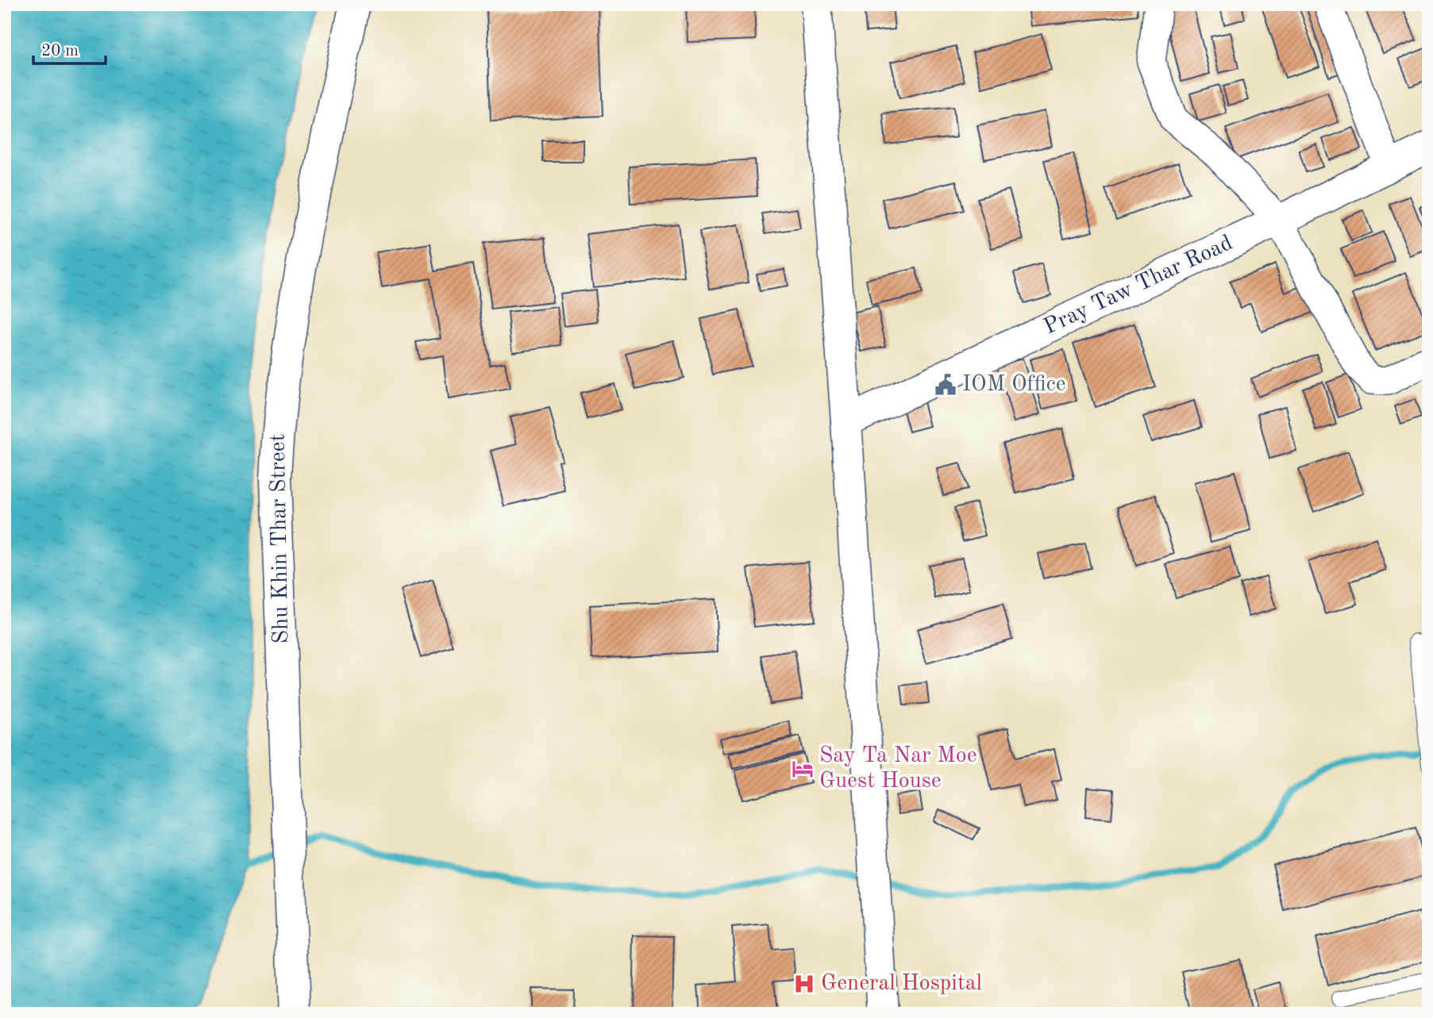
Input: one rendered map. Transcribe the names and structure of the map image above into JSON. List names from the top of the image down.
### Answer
{
  "streets": {
    "street": ["Pray Taw Thar Road", "Shu Khin Thar Street"]
  },
  "places": {
    "public building": ["IOM Office"],
    "hotel": ["Say Ta Nar Moe Guest House"],
    "hospital": ["General Hospital"]
  },
  "scale_bar": "20 m"
}
